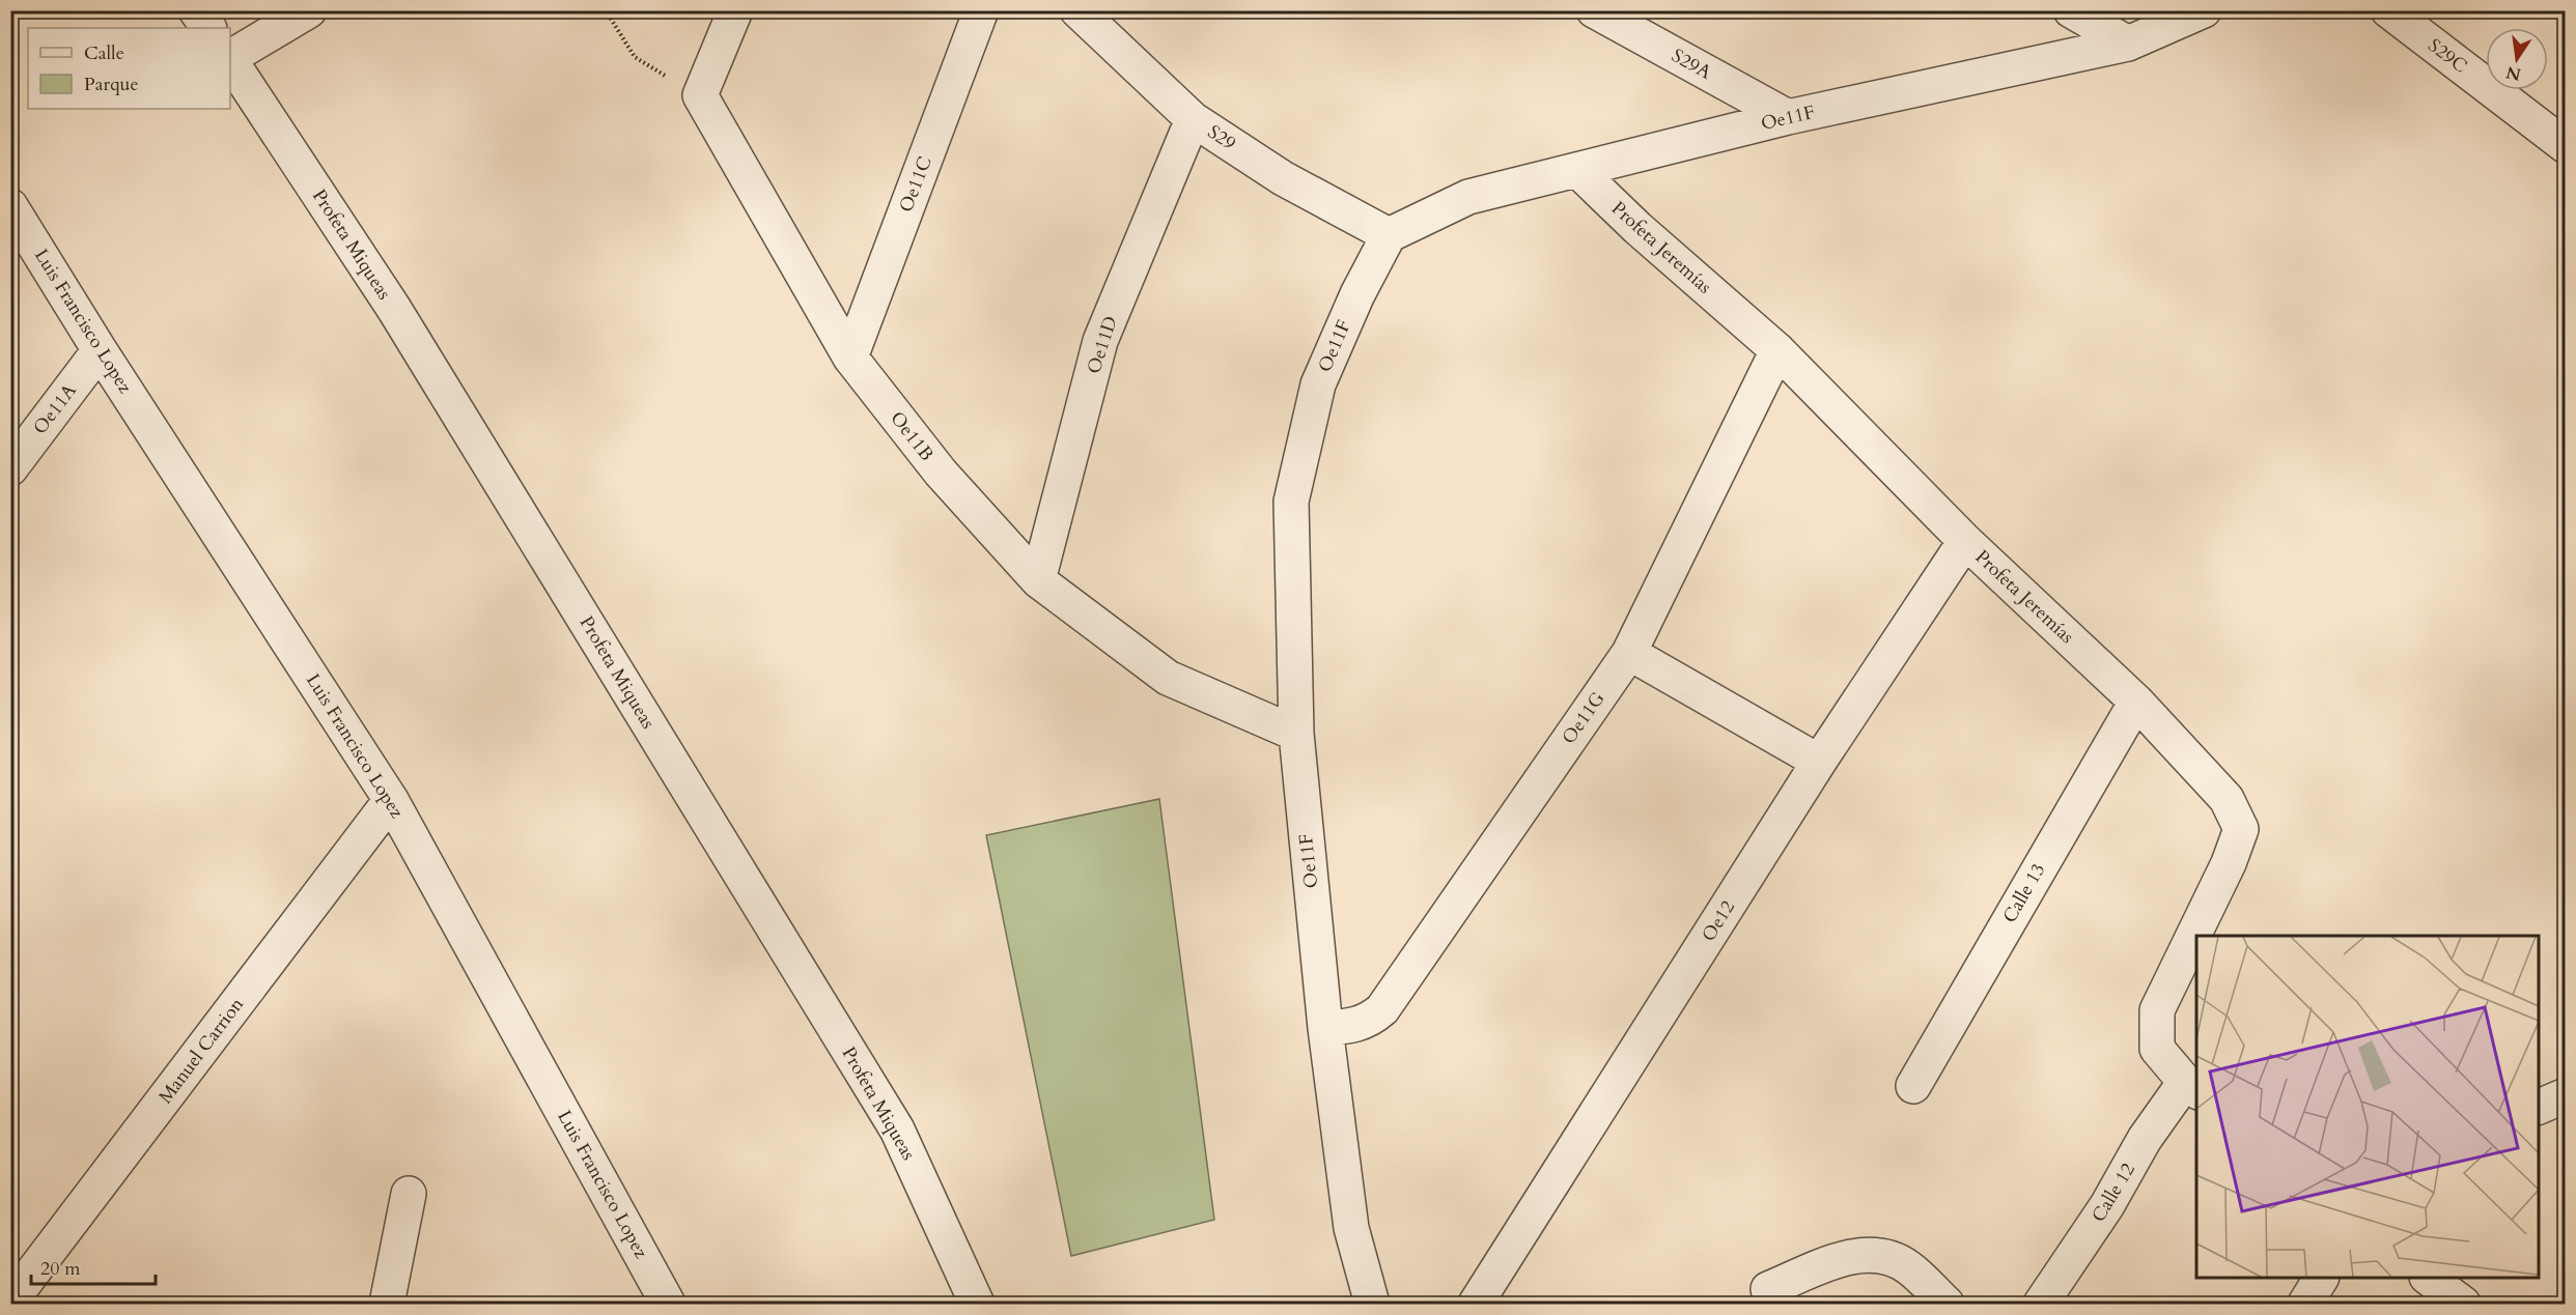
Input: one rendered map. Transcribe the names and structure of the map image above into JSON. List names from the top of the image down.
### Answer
{
  "streets": {
    "street": [
      "S29C",
      "S29A",
      "Oe11F",
      "S29",
      "Oe11C",
      "Profeta Miqueas",
      "Profeta Jeremías",
      "Luis Francisco Lopez",
      "Oe11D",
      "Oe11A",
      "Oe11B",
      "Oe11G",
      "Calle 13",
      "Oe12",
      "Manuel Carrion",
      "Calle 12"
    ]
  },
  "crossings": [
    ["S29A", "Oe11F"],
    ["Oe11F", "S29"],
    ["Oe11F", "Profeta Jeremías"],
    ["Oe11F", "Oe11B"],
    ["Oe11F", "Oe11G"],
    ["S29", "Oe11D"],
    ["Oe11C", "Oe11B"],
    ["Profeta Jeremías", "Oe11G"],
    ["Profeta Jeremías", "Calle 13"],
    ["Profeta Jeremías", "Oe12"],
    ["Profeta Jeremías", "Calle 12"],
    ["Luis Francisco Lopez", "Oe11A"],
    ["Luis Francisco Lopez", "Manuel Carrion"],
    ["Oe11D", "Oe11B"]
  ],
  "legend": ["Calle", "Parque"],
  "scale_bar": "20 m",
  "north": "bottom"
}
